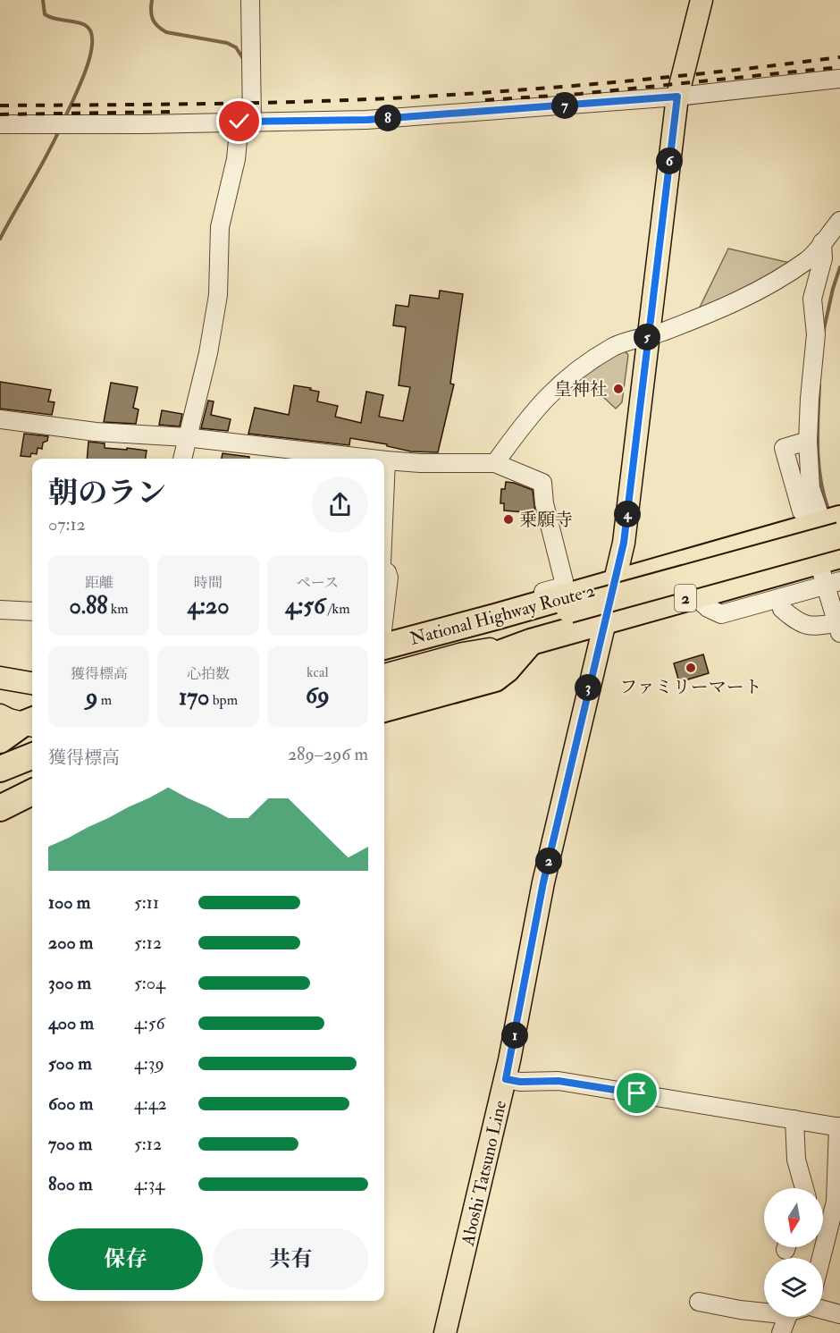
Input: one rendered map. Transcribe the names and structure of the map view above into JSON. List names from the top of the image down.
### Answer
{
  "streets": {
    "highway": ["2", "National Highway Route 2"],
    "main road": ["Aboshi Tatsuno Line"]
  },
  "crossings": [
    ["2", "National Highway Route 2"],
    ["National Highway Route 2", "Aboshi Tatsuno Line"]
  ],
  "places": ["皇神社", "乗願寺", "ファミリーマート"],
  "north": "bottom",
  "page": {
    "pins": [
      "7",
      "8",
      "6",
      "5",
      "4",
      "3",
      "2",
      "1"
    ],
    "heading": ["朝のラン", "07:12"],
    "stats": [
      ["距離", "0.88 km"],
      ["時間", "4:20"],
      ["ペース", "4:56 /km"],
      ["獲得標高", "9 m"],
      ["心拍数", "170 bpm"],
      ["kcal", "69"]
    ],
    "chart": ["獲得標高", "289–296 m"],
    "list": [
      {
        "name": "100 m",
        "note": "5:11"
      },
      {
        "name": "200 m",
        "note": "5:12"
      },
      {
        "name": "300 m",
        "note": "5:04"
      },
      {
        "name": "400 m",
        "note": "4:56"
      },
      {
        "name": "500 m",
        "note": "4:39"
      },
      {
        "name": "600 m",
        "note": "4:42"
      },
      {
        "name": "700 m",
        "note": "5:12"
      },
      {
        "name": "800 m",
        "note": "4:34"
      }
    ],
    "buttons": ["保存", "共有"]
  }
}
